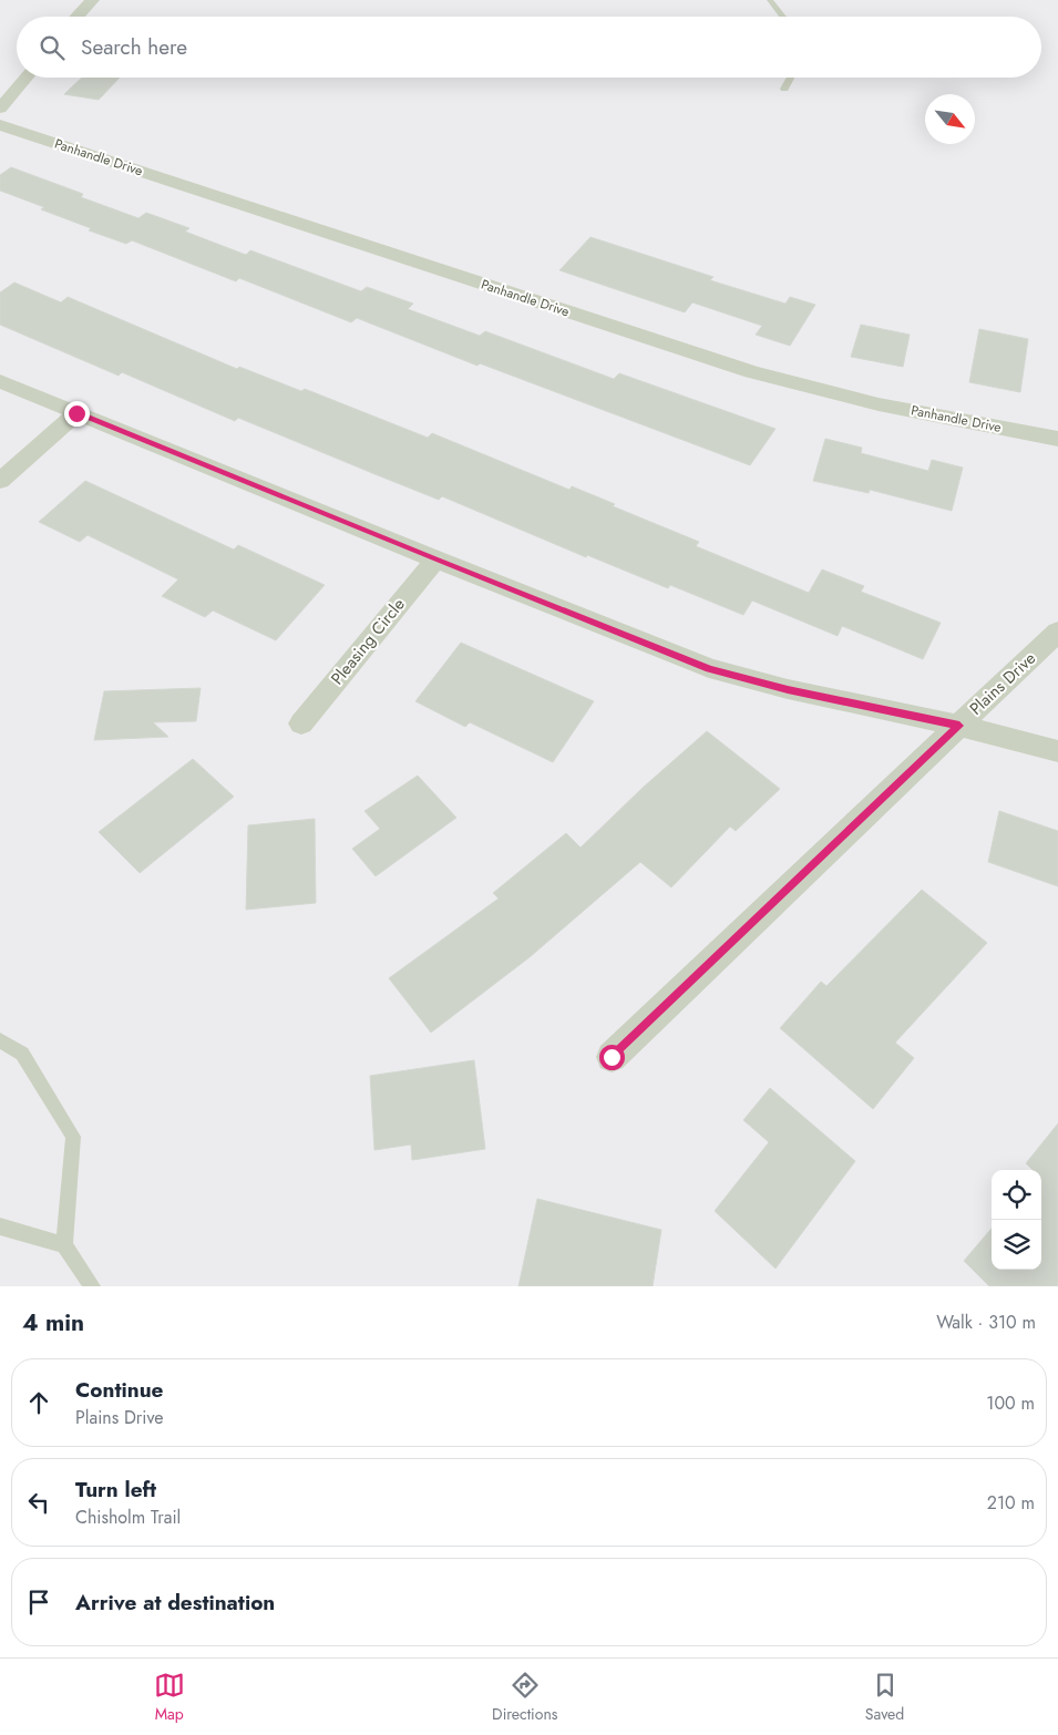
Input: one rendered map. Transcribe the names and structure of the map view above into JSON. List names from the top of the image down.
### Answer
{
  "streets": {
    "street": ["Panhandle Drive", "Pleasing Circle", "Plains Drive"]
  },
  "north": "bottom right",
  "page": {
    "search": "Search here",
    "heading": ["4 min", "Walk · 310 m"],
    "list": [
      ["Continue", "Plains Drive", "100 m"],
      ["Turn left", "Chisholm Trail", "210 m"],
      "Arrive at destination"
    ],
    "nav": ["Map", "Directions", "Saved"]
  }
}
